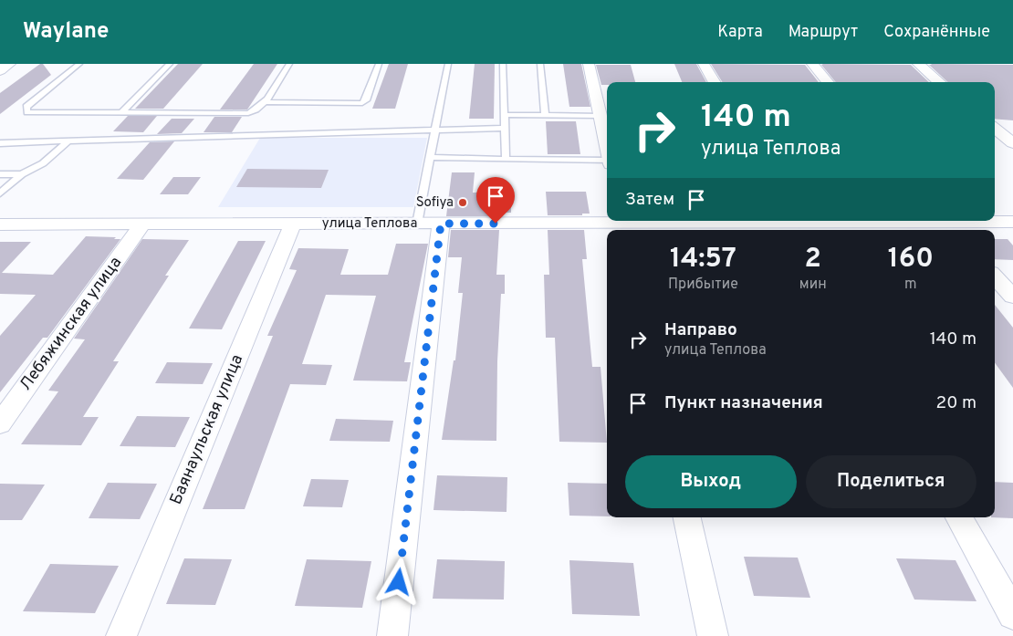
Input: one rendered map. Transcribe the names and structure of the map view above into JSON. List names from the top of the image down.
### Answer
{
  "streets": {
    "street": ["улица Теплова", "Лебяжинская улица", "Баянаульская улица"]
  },
  "crossings": [
    ["улица Теплова", "Лебяжинская улица"],
    ["улица Теплова", "Баянаульская улица"]
  ],
  "places": ["Sofiya"],
  "page": {
    "header": "Waylane",
    "nav": ["Карта", "Маршрут", "Сохранённые"],
    "turn": ["140 m", "улица Теплова"],
    "then": "Затем",
    "eta": [
      "14:57",
      "Прибытие",
      "2",
      "мин",
      "160",
      "m"
    ],
    "list": [
      {
        "name": "Направо",
        "note": "улица Теплова",
        "value": "140 m"
      },
      {
        "name": "Пункт назначения",
        "value": "20 m"
      }
    ],
    "buttons": ["Выход", "Поделиться"]
  }
}
